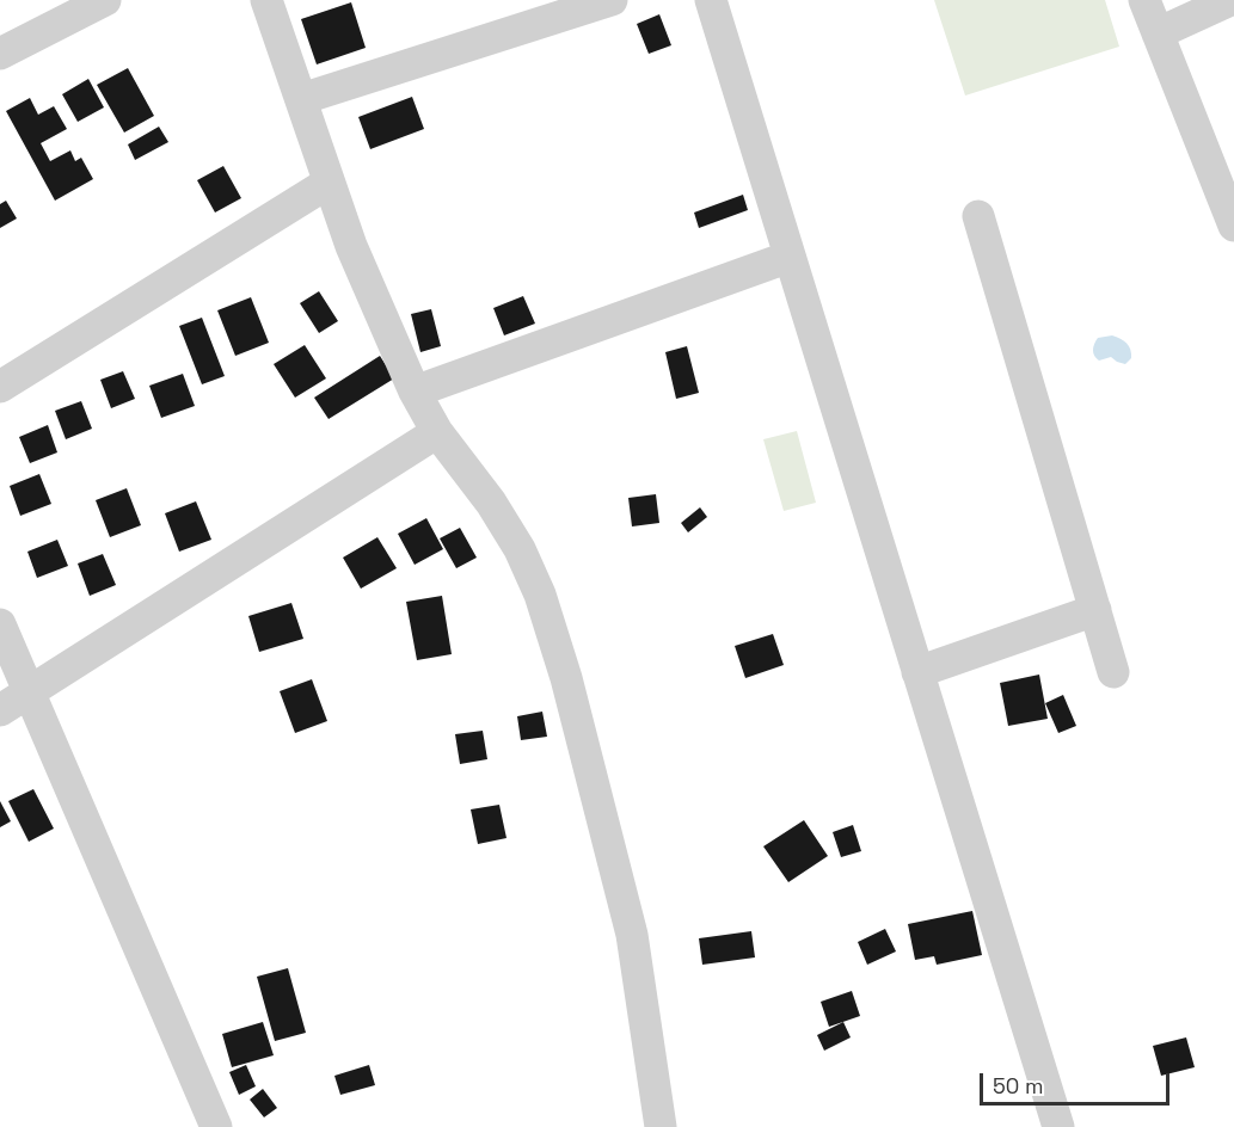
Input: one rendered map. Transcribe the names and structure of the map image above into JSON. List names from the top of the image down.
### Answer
{
  "scale_bar": "50 m"
}
